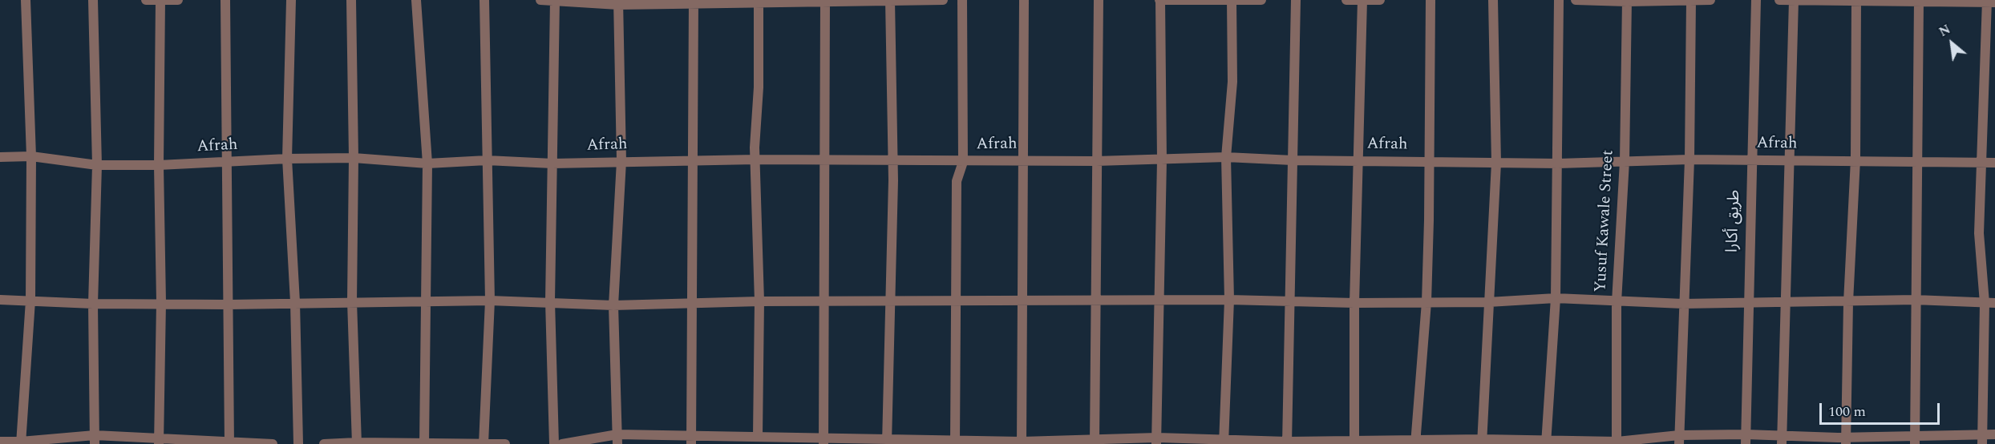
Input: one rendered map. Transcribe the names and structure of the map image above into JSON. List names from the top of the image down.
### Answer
{
  "streets": {
    "street": ["Afrah", "Yusuf Kawale Street", "طريق أكارا"]
  },
  "crossings": [
    ["Afrah", "Yusuf Kawale Street"],
    ["Afrah", "طريق أكارا"]
  ],
  "scale_bar": "100 m",
  "north": "top left"
}
